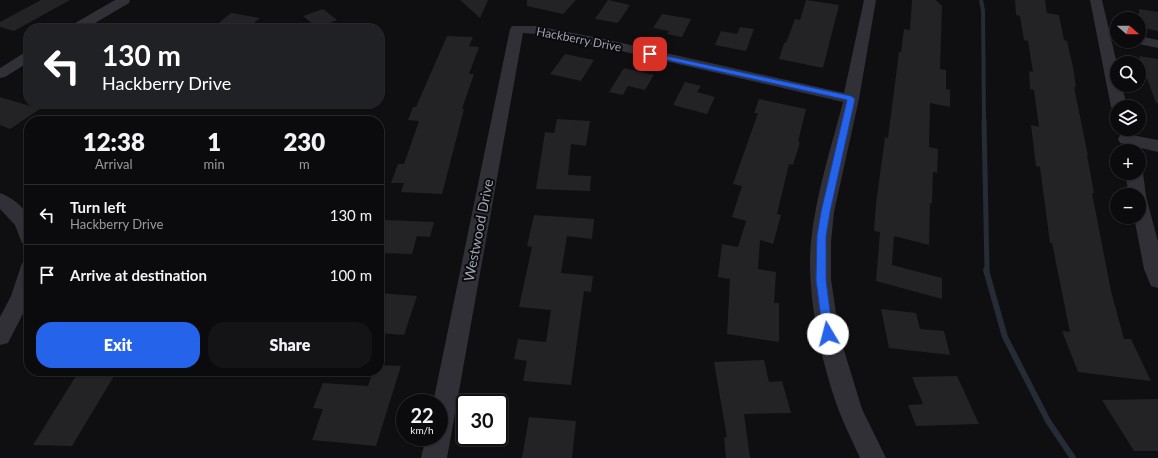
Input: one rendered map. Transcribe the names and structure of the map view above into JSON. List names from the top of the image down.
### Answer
{
  "streets": {
    "street": ["Hackberry Drive", "Westwood Drive"]
  },
  "crossings": [
    ["Hackberry Drive", "Westwood Drive"]
  ],
  "north": "right",
  "page": {
    "map_buttons": ["+", "−"],
    "turn": ["130 m", "Hackberry Drive"],
    "eta": [
      "12:38",
      "Arrival",
      "1",
      "min",
      "230",
      "m"
    ],
    "list": [
      {
        "name": "Turn left",
        "note": "Hackberry Drive",
        "value": "130 m"
      },
      {
        "name": "Arrive at destination",
        "value": "100 m"
      }
    ],
    "buttons": ["Exit", "Share"],
    "speed": "22 km/h",
    "limit": "30"
  }
}
